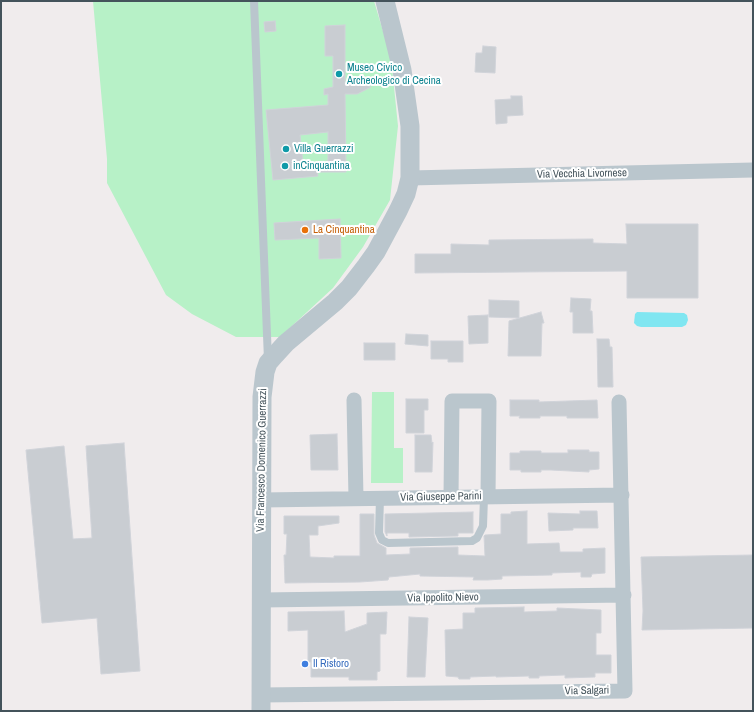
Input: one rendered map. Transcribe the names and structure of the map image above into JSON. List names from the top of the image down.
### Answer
{
  "streets": {
    "street": [
      "Via Vecchia Livornese",
      "Via Francesco Domenico Guerrazzi",
      "Via Giuseppe Parini",
      "Via Ippolito Nievo",
      "Via Salgari"
    ]
  },
  "crossings": [
    ["Via Vecchia Livornese", "Via Francesco Domenico Guerrazzi"],
    ["Via Francesco Domenico Guerrazzi", "Via Giuseppe Parini"],
    ["Via Francesco Domenico Guerrazzi", "Via Ippolito Nievo"],
    ["Via Francesco Domenico Guerrazzi", "Via Salgari"],
    ["Via Giuseppe Parini", "Via Salgari"],
    ["Via Ippolito Nievo", "Via Salgari"]
  ],
  "places": [
    "Museo Civico Archeologico di Cecina",
    "Villa Guerrazzi",
    "inCinquantina",
    "La Cinquantina",
    "Il Ristoro"
  ]
}
